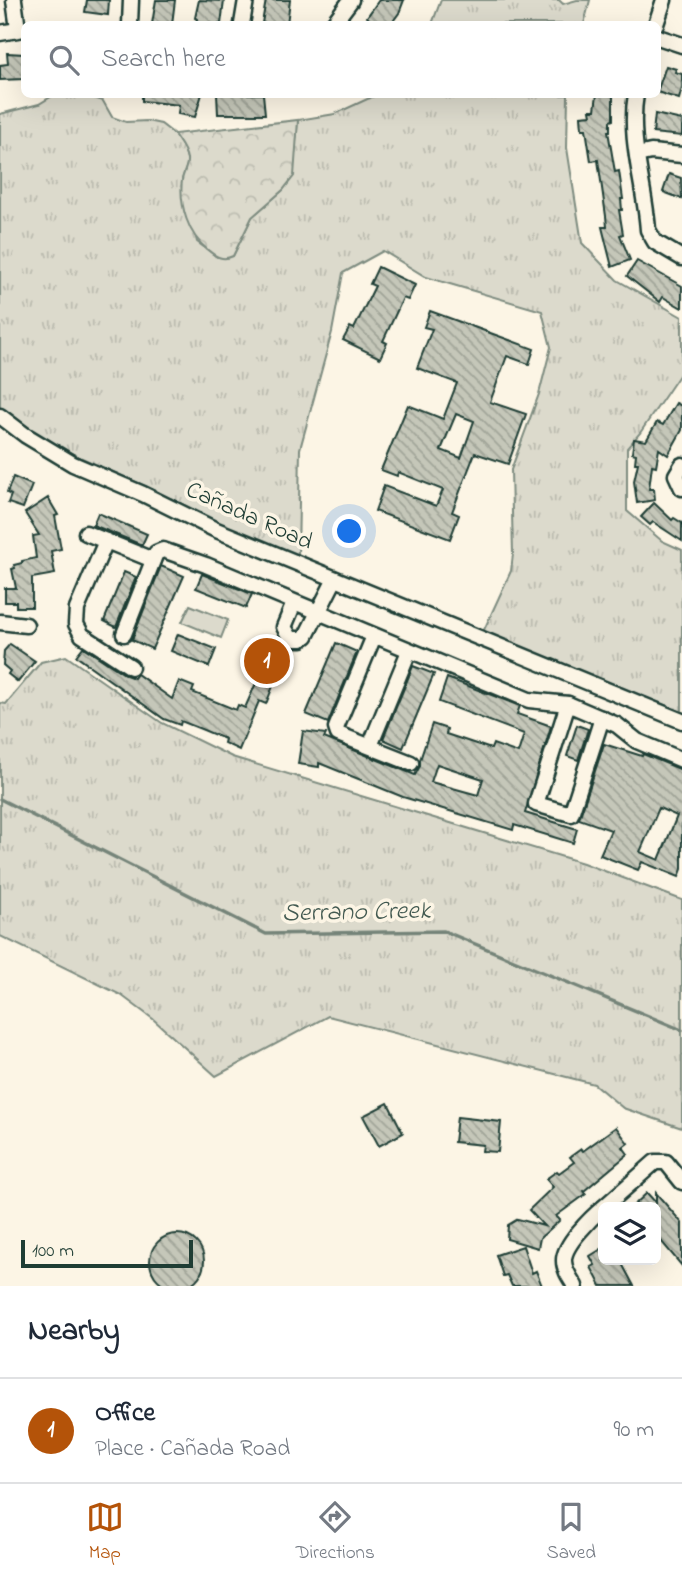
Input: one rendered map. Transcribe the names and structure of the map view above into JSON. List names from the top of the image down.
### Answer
{
  "streets": {
    "street": ["Cañada Road"]
  },
  "water": ["Serrano Creek"],
  "scale_bar": "100 m",
  "page": {
    "search": "Search here",
    "pins": "1",
    "scale": "100 m",
    "heading": "Nearby",
    "list": [
      {
        "mark": "1",
        "name": "Office",
        "note": "Place · Cañada Road",
        "value": "90 m"
      }
    ],
    "nav": ["Map", "Directions", "Saved"]
  }
}
